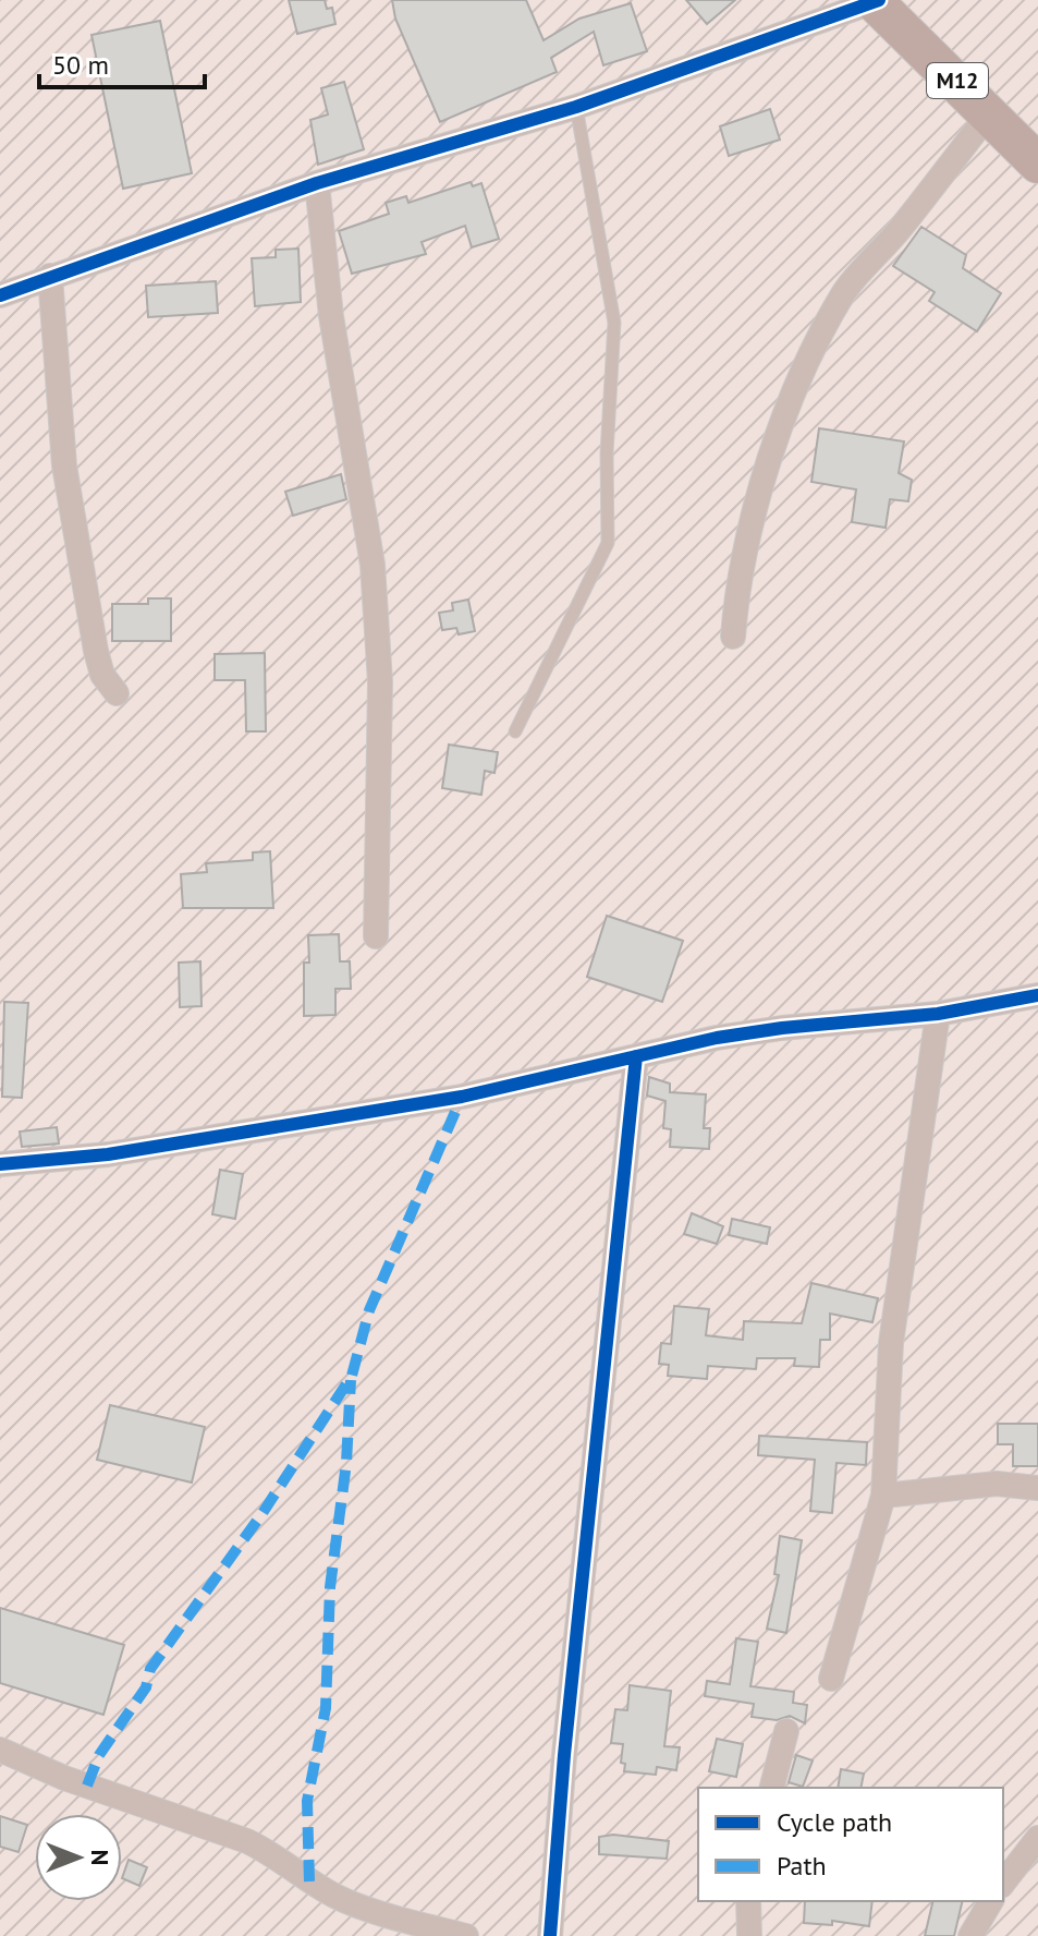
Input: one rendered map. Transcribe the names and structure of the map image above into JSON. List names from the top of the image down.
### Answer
{
  "streets": {
    "highway": ["M12"]
  },
  "legend": ["Cycle path", "Path"],
  "scale_bar": "50 m",
  "north": "right"
}
